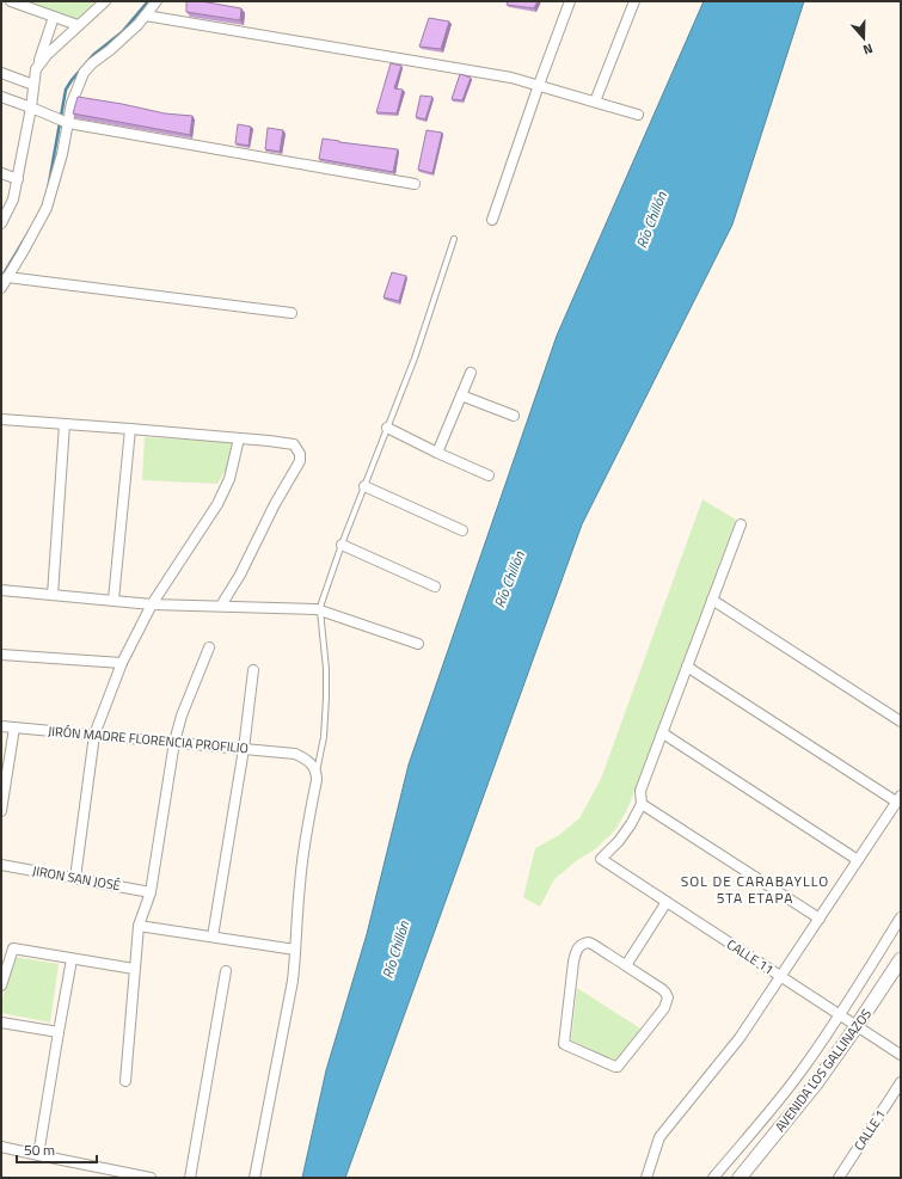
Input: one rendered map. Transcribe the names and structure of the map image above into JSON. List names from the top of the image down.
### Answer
{
  "streets": {
    "street": [
      "JIRÓN MADRE FLORENCIA PROFILIO",
      "JIRON SAN JOSÉ",
      "CALLE 11",
      "AVENIDA LOS GALLINAZOS",
      "CALLE 1"
    ]
  },
  "crossings": [
    ["CALLE 11", "AVENIDA LOS GALLINAZOS"]
  ],
  "districts": ["SOL DE CARABAYLLO 5TA ETAPA"],
  "water": ["Río Chillón"],
  "scale_bar": "50 m",
  "north": "bottom"
}
